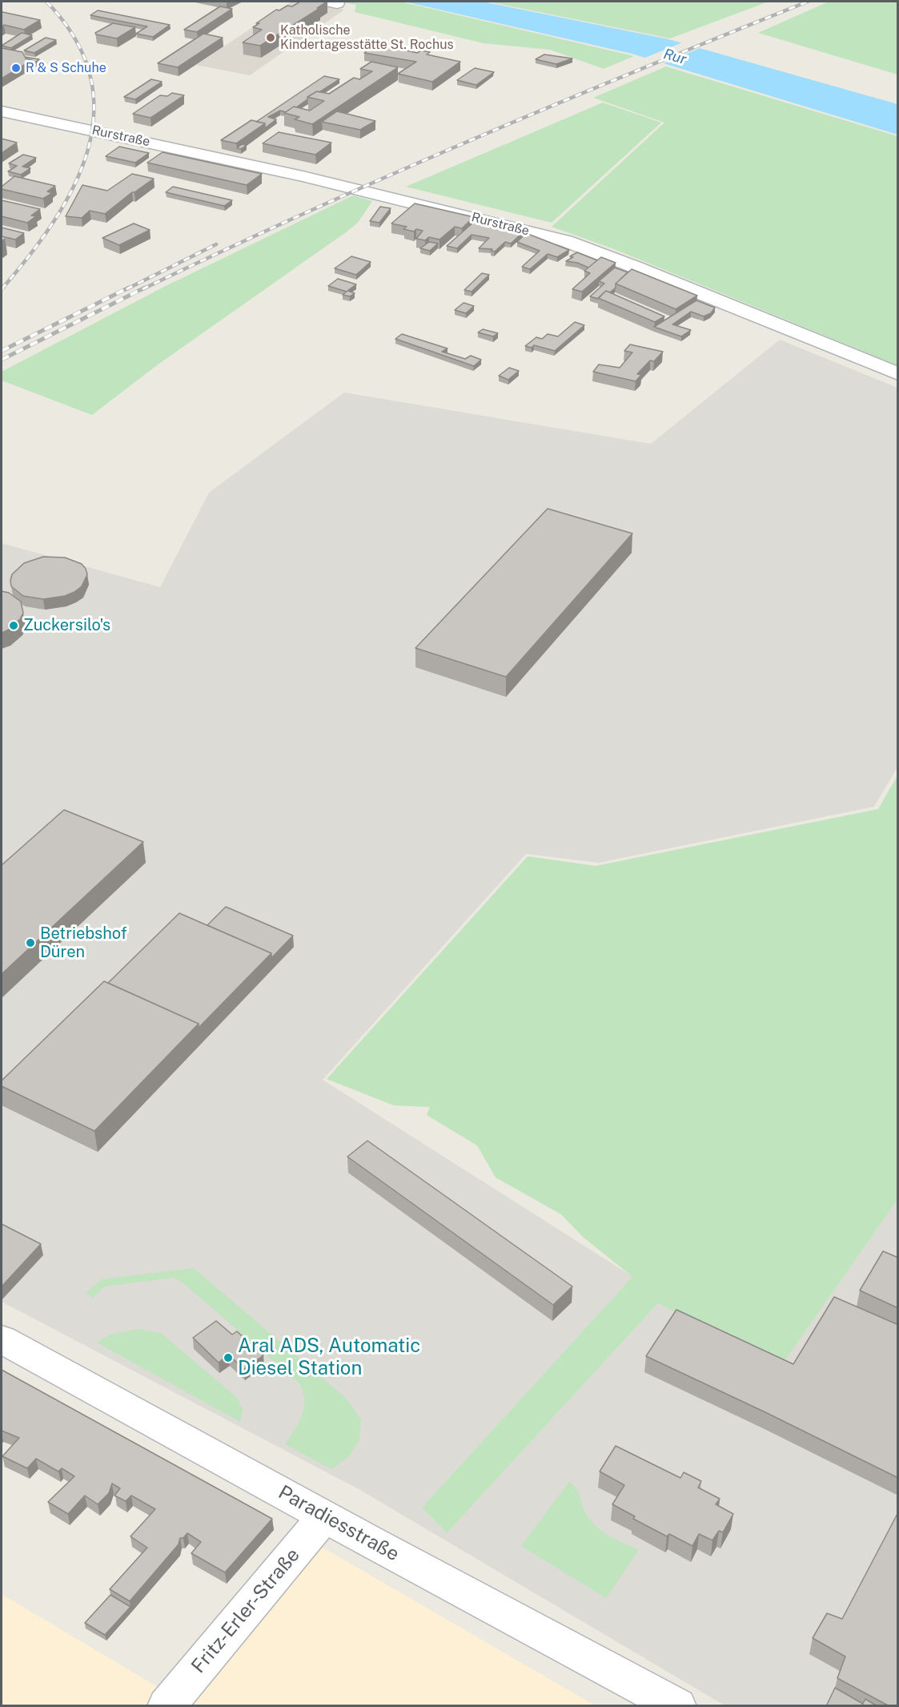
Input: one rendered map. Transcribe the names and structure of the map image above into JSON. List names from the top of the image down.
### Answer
{
  "streets": {
    "street": ["Rurstraße", "Paradiesstraße", "Fritz-Erler-Straße"]
  },
  "crossings": [
    ["Paradiesstraße", "Fritz-Erler-Straße"]
  ],
  "water": ["Rur"],
  "places": [
    "Katholische Kindertagesstätte St. Rochus",
    "R & S Schuhe",
    "Zuckersilo's",
    "Betriebshof Düren",
    "Aral ADS, Automatic Diesel Station"
  ]
}
